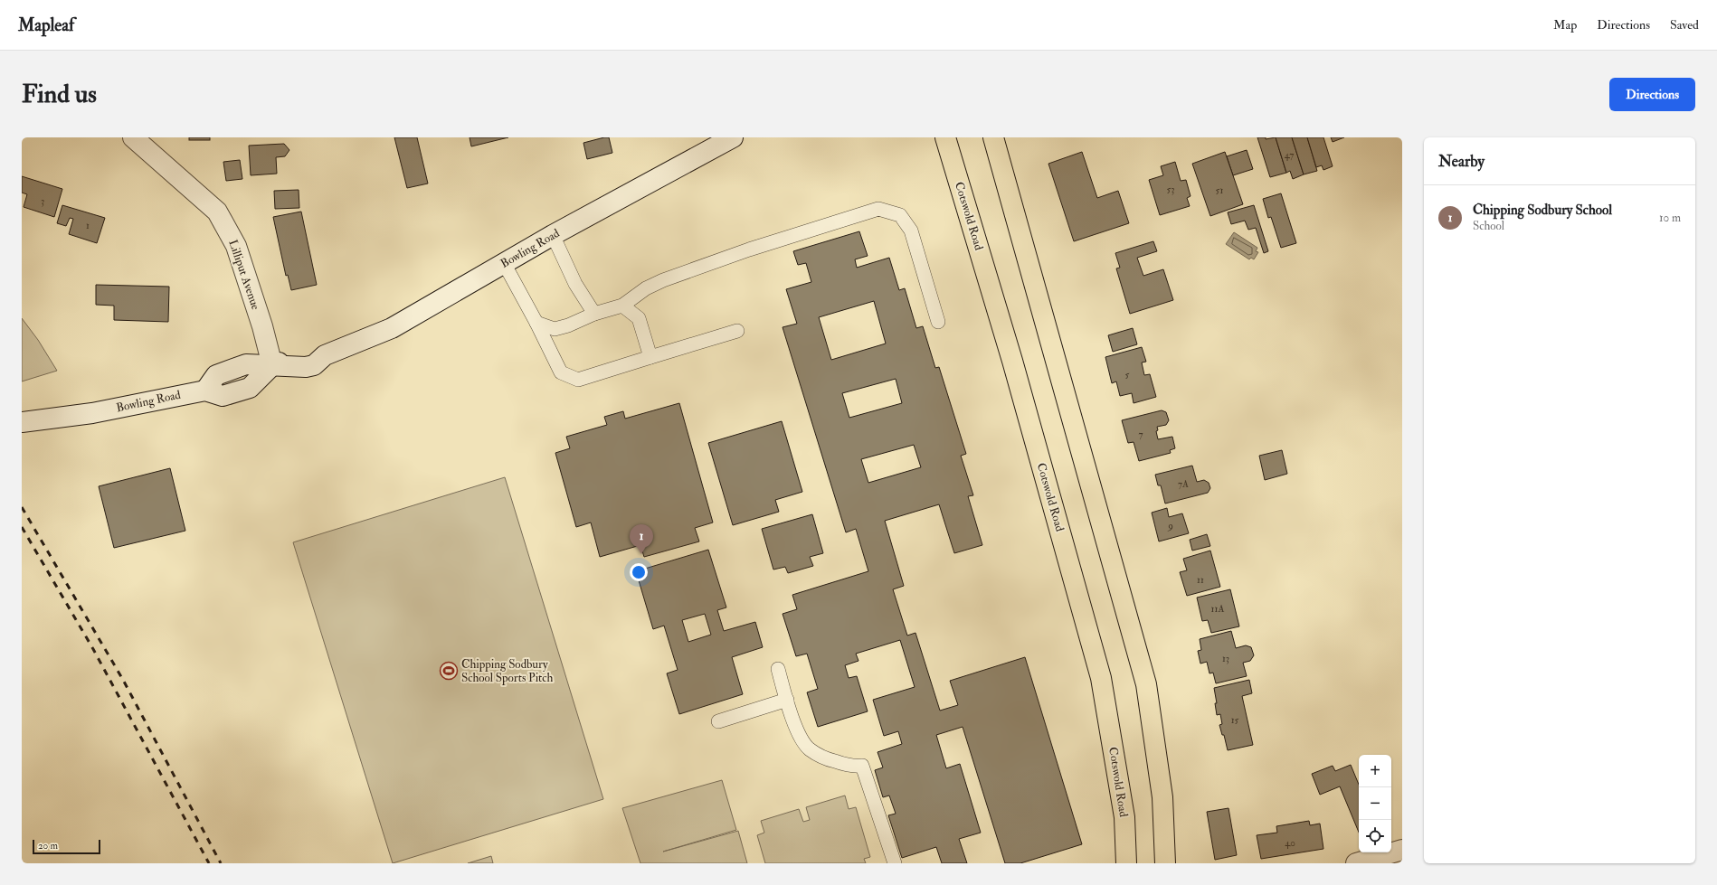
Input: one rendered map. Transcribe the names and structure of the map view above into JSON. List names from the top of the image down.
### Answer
{
  "streets": {
    "main road": ["Cotswold Road"],
    "street": ["Bowling Road", "Lilliput Avenue"]
  },
  "crossings": [
    ["Bowling Road", "Lilliput Avenue"]
  ],
  "places": {
    "sports": ["Chipping Sodbury School Sports Pitch"]
  },
  "house_numbers": [
    "47",
    "53",
    "51",
    "3",
    "1",
    "5",
    "7",
    "7A",
    "9",
    "11",
    "11A",
    "13",
    "15",
    "40"
  ],
  "scale_bar": "20 m",
  "page": {
    "header": "Mapleaf",
    "nav": ["Map", "Directions", "Saved"],
    "buttons": "Directions",
    "title": "Find us",
    "heading": "Nearby",
    "list": [
      {
        "mark": "1",
        "name": "Chipping Sodbury School",
        "note": "School",
        "value": "10 m"
      }
    ],
    "pins": "1",
    "map_buttons": ["+", "−"],
    "scale": "20 m"
  }
}
